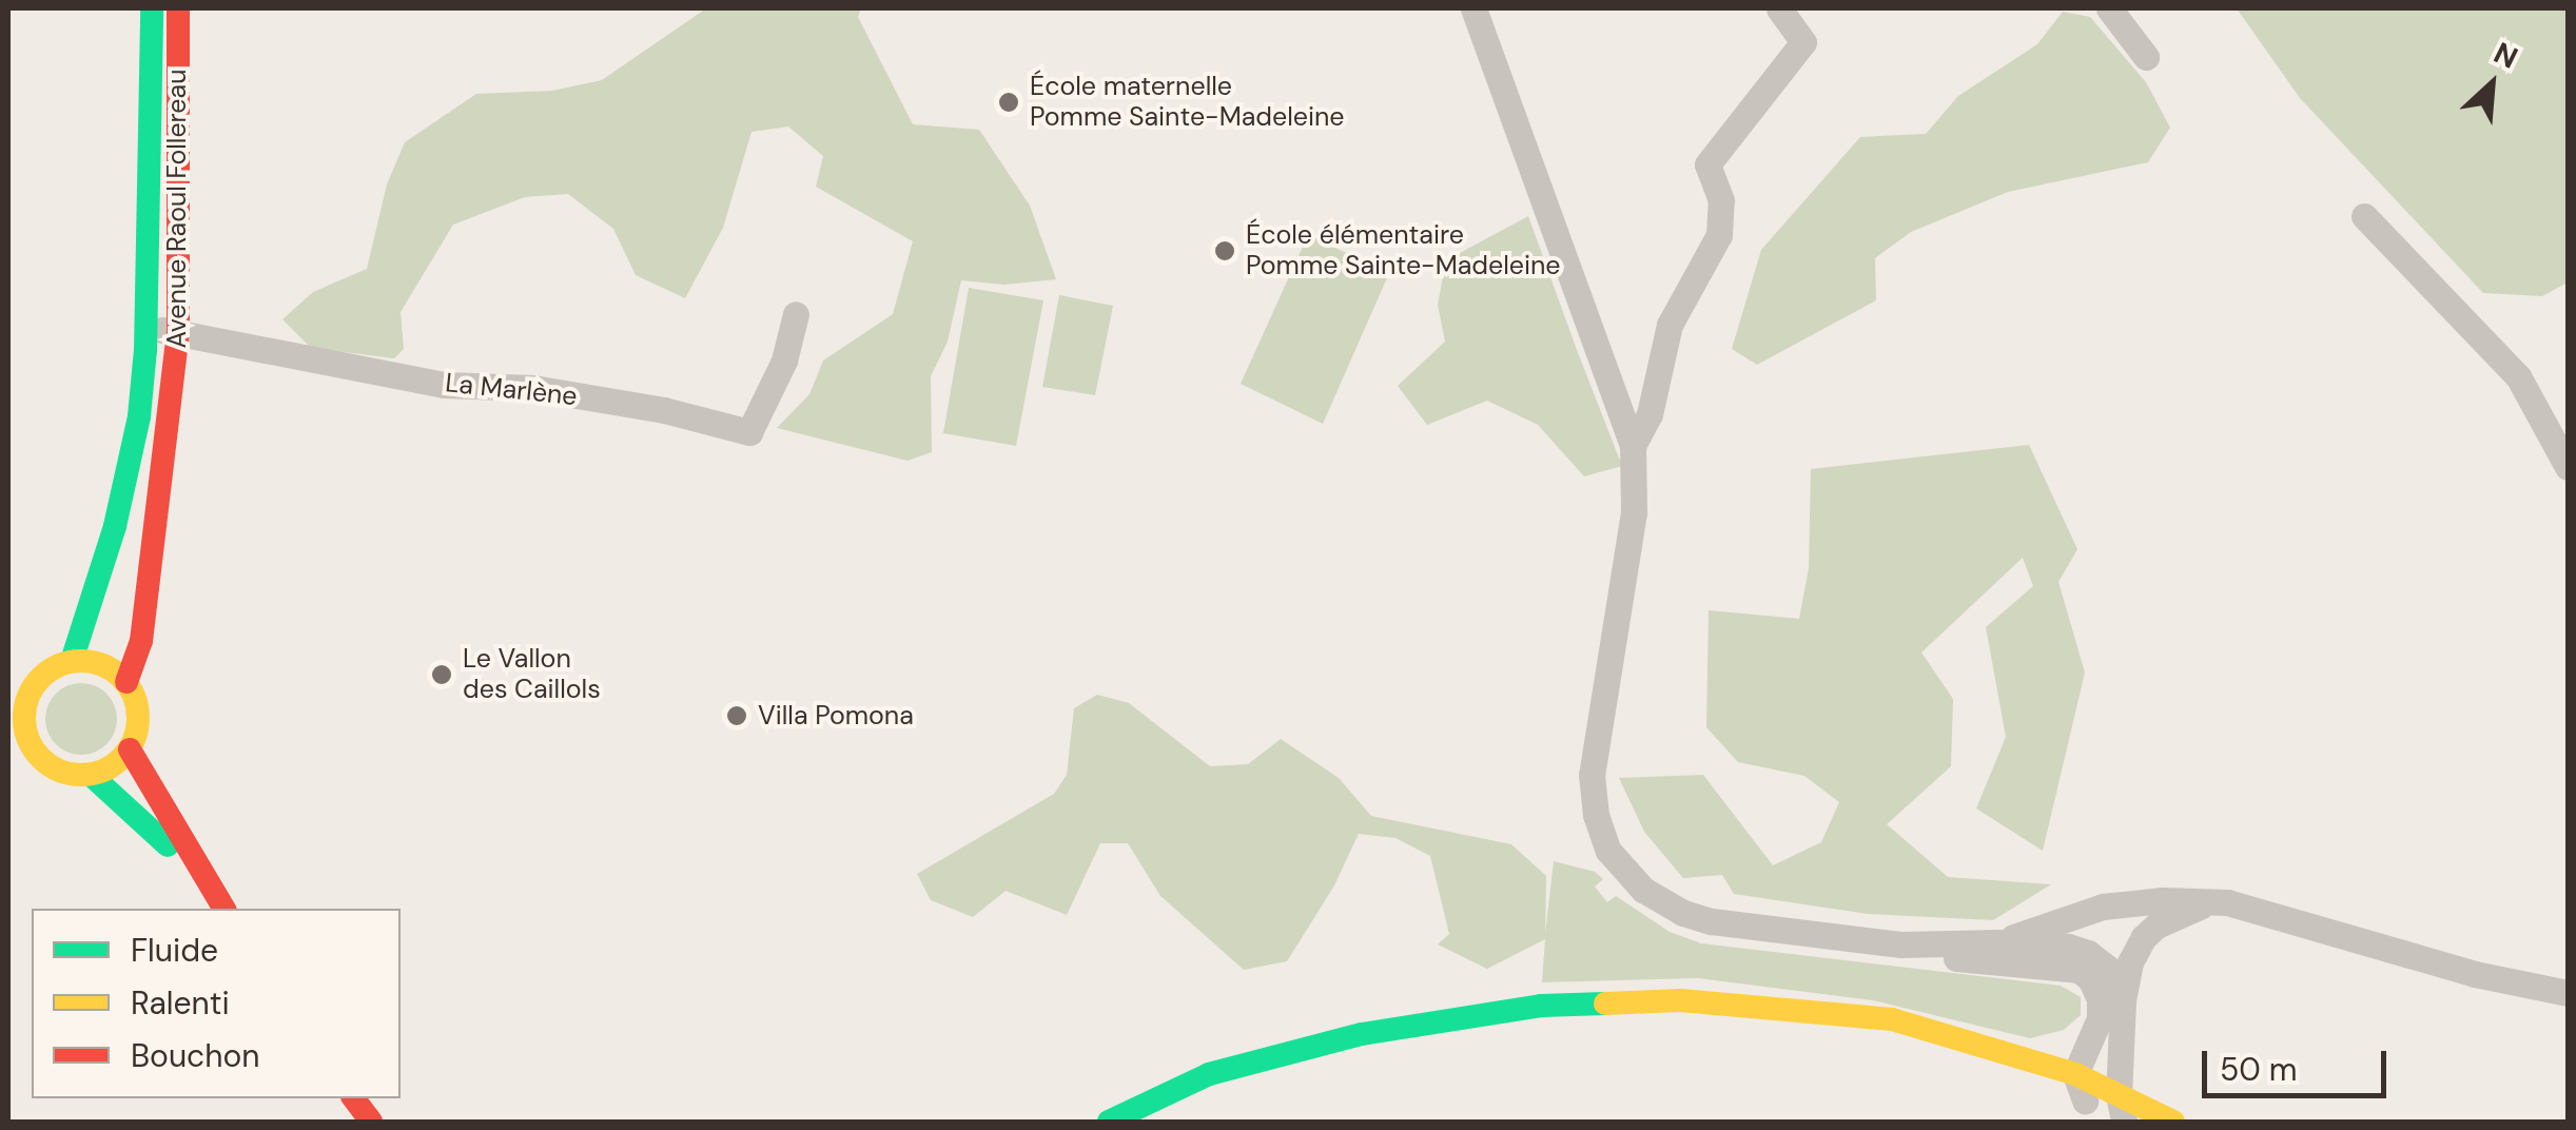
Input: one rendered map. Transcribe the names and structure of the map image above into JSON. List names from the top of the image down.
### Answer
{
  "streets": {
    "main road": ["Avenue Raoul Follereau"],
    "street": ["La Marlène"]
  },
  "crossings": [
    ["Avenue Raoul Follereau", "La Marlène"]
  ],
  "places": [
    "École maternelle Pomme Sainte-Madeleine",
    "École élémentaire Pomme Sainte-Madeleine",
    "Le Vallon des Caillols",
    "Villa Pomona"
  ],
  "legend": ["Fluide", "Ralenti", "Bouchon"],
  "scale_bar": "50 m",
  "north": "top right"
}
